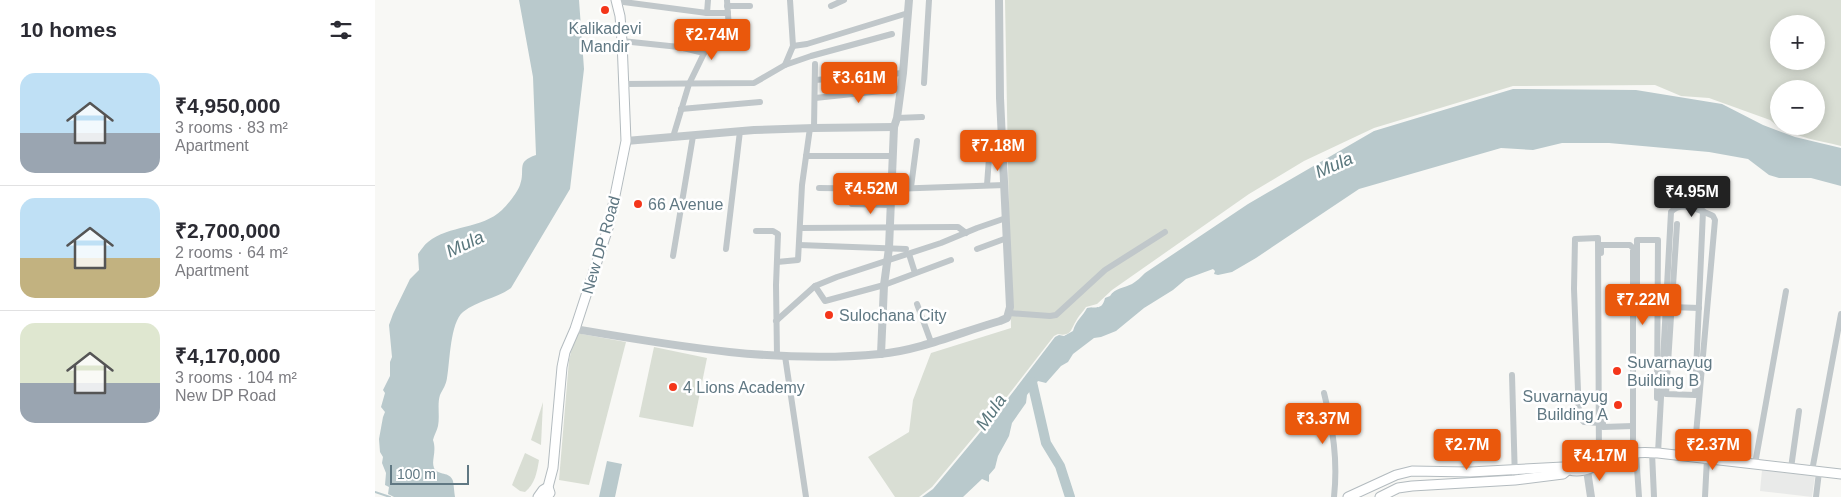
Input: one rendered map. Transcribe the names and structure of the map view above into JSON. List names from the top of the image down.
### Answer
{
  "streets": {
    "main road": ["New DP Road"]
  },
  "water": ["Mula"],
  "places": [
    "Kalikadevi Mandir",
    "66 Avenue",
    "Sulochana City",
    "Suvarnayug Building B",
    "4 Lions Academy",
    "Suvarnayug Building A"
  ],
  "scale_bar": "100 m",
  "page": {
    "heading": "10 homes",
    "map_buttons": ["+", "−"],
    "price": [
      "₹2.74M",
      "₹3.61M",
      "₹7.18M",
      "₹4.52M",
      "₹4.95M",
      "₹7.22M",
      "₹3.37M",
      "₹2.7M",
      "₹2.37M",
      "₹4.17M"
    ],
    "list": [
      {
        "name": "₹4,950,000",
        "note": "3 rooms · 83 m² · Apartment"
      },
      {
        "name": "₹2,700,000",
        "note": "2 rooms · 64 m² · Apartment"
      },
      {
        "name": "₹4,170,000",
        "note": "3 rooms · 104 m² · New DP Road"
      }
    ],
    "scale": "100 m"
  }
}
